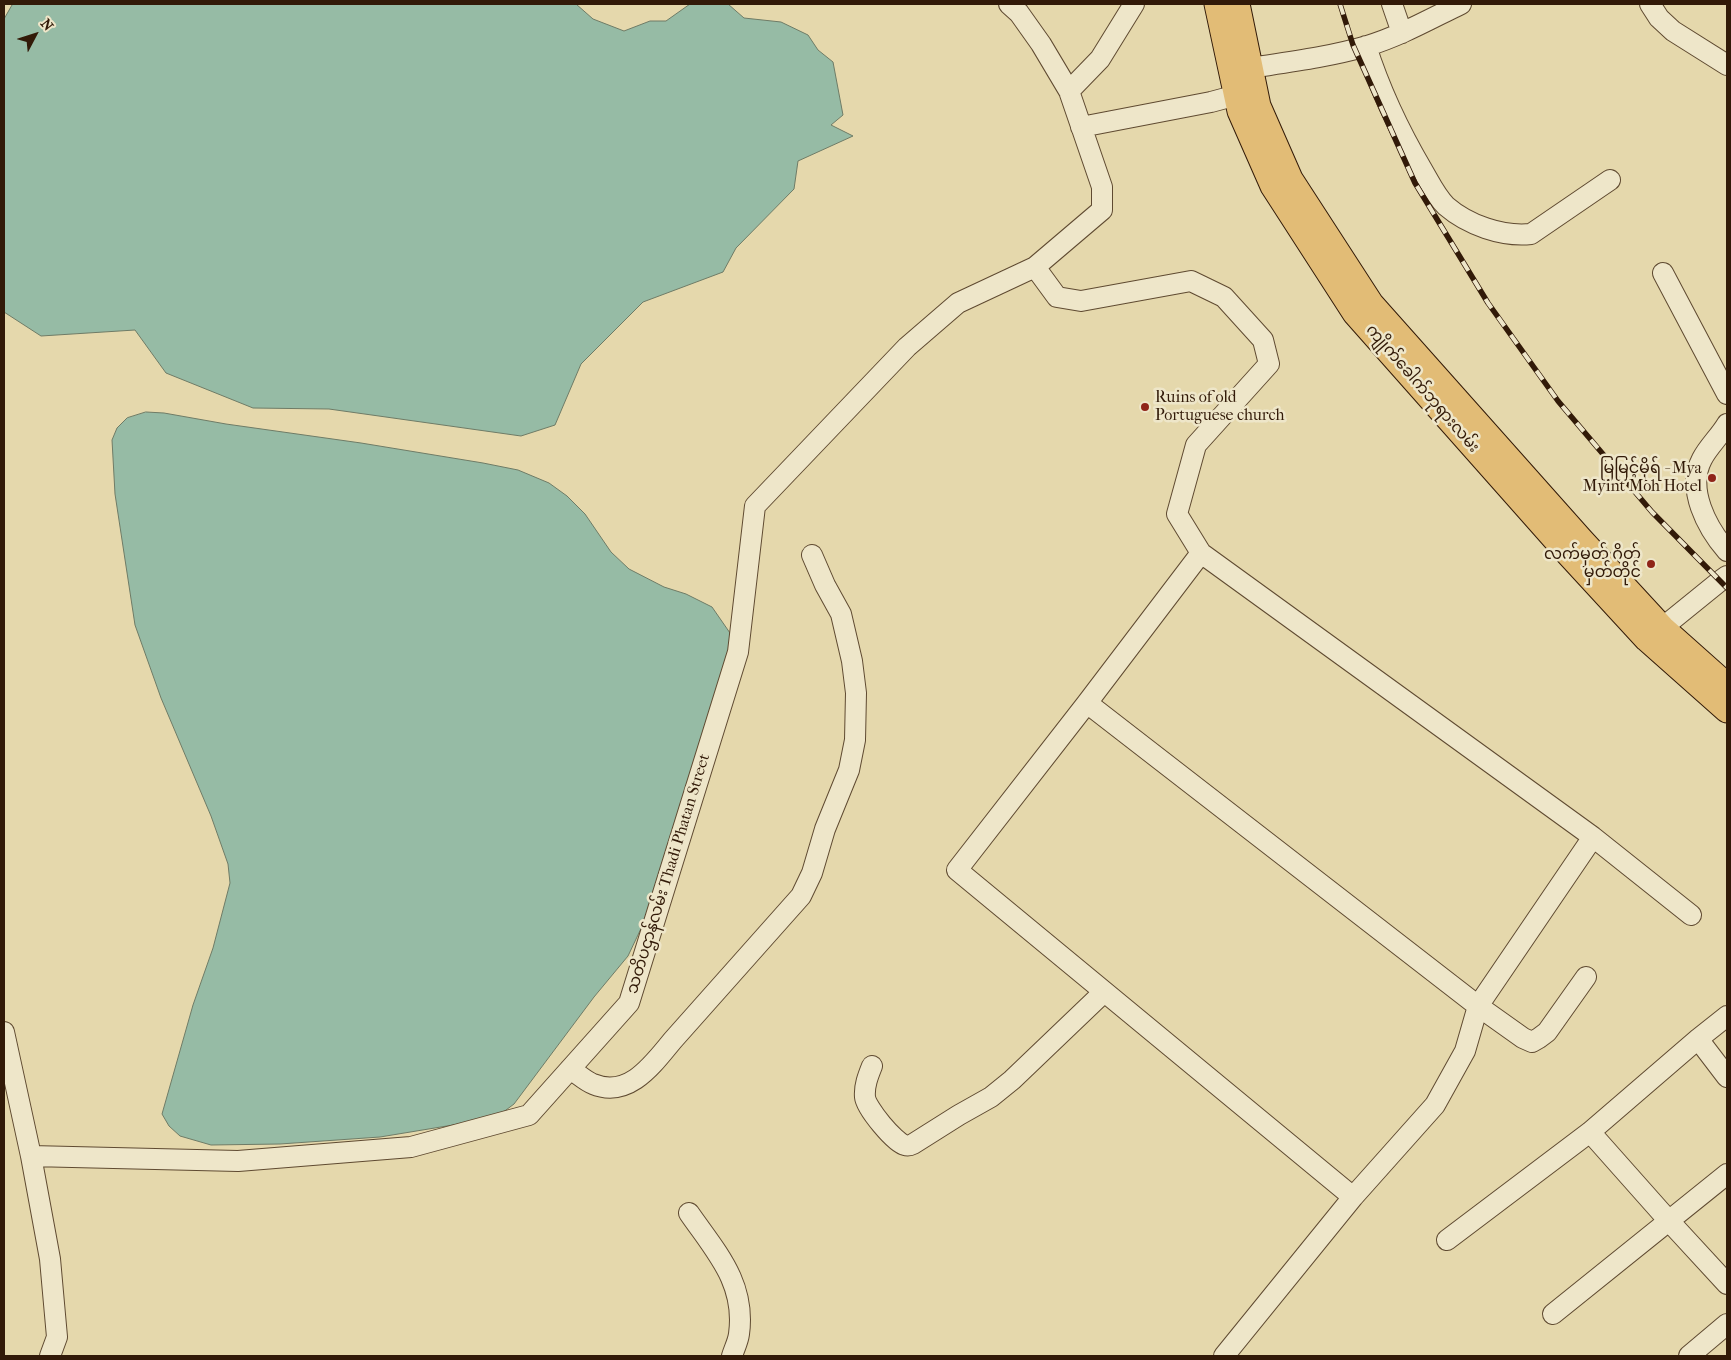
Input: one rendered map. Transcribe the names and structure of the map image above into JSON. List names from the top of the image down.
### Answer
{
  "streets": {
    "main road": ["ကျိုက်ခေါက်ဘုရားလမ်း"],
    "street": ["သတိပဌာန်လမ်း Thadi Phatan Street"]
  },
  "places": ["Ruins of old Portuguese church", "မြမြင့်မိုရ် - Mya Myint Moh Hotel", "လက်မှတ် ဂိတ် မှတ်တိုင်"],
  "north": "top right"
}
